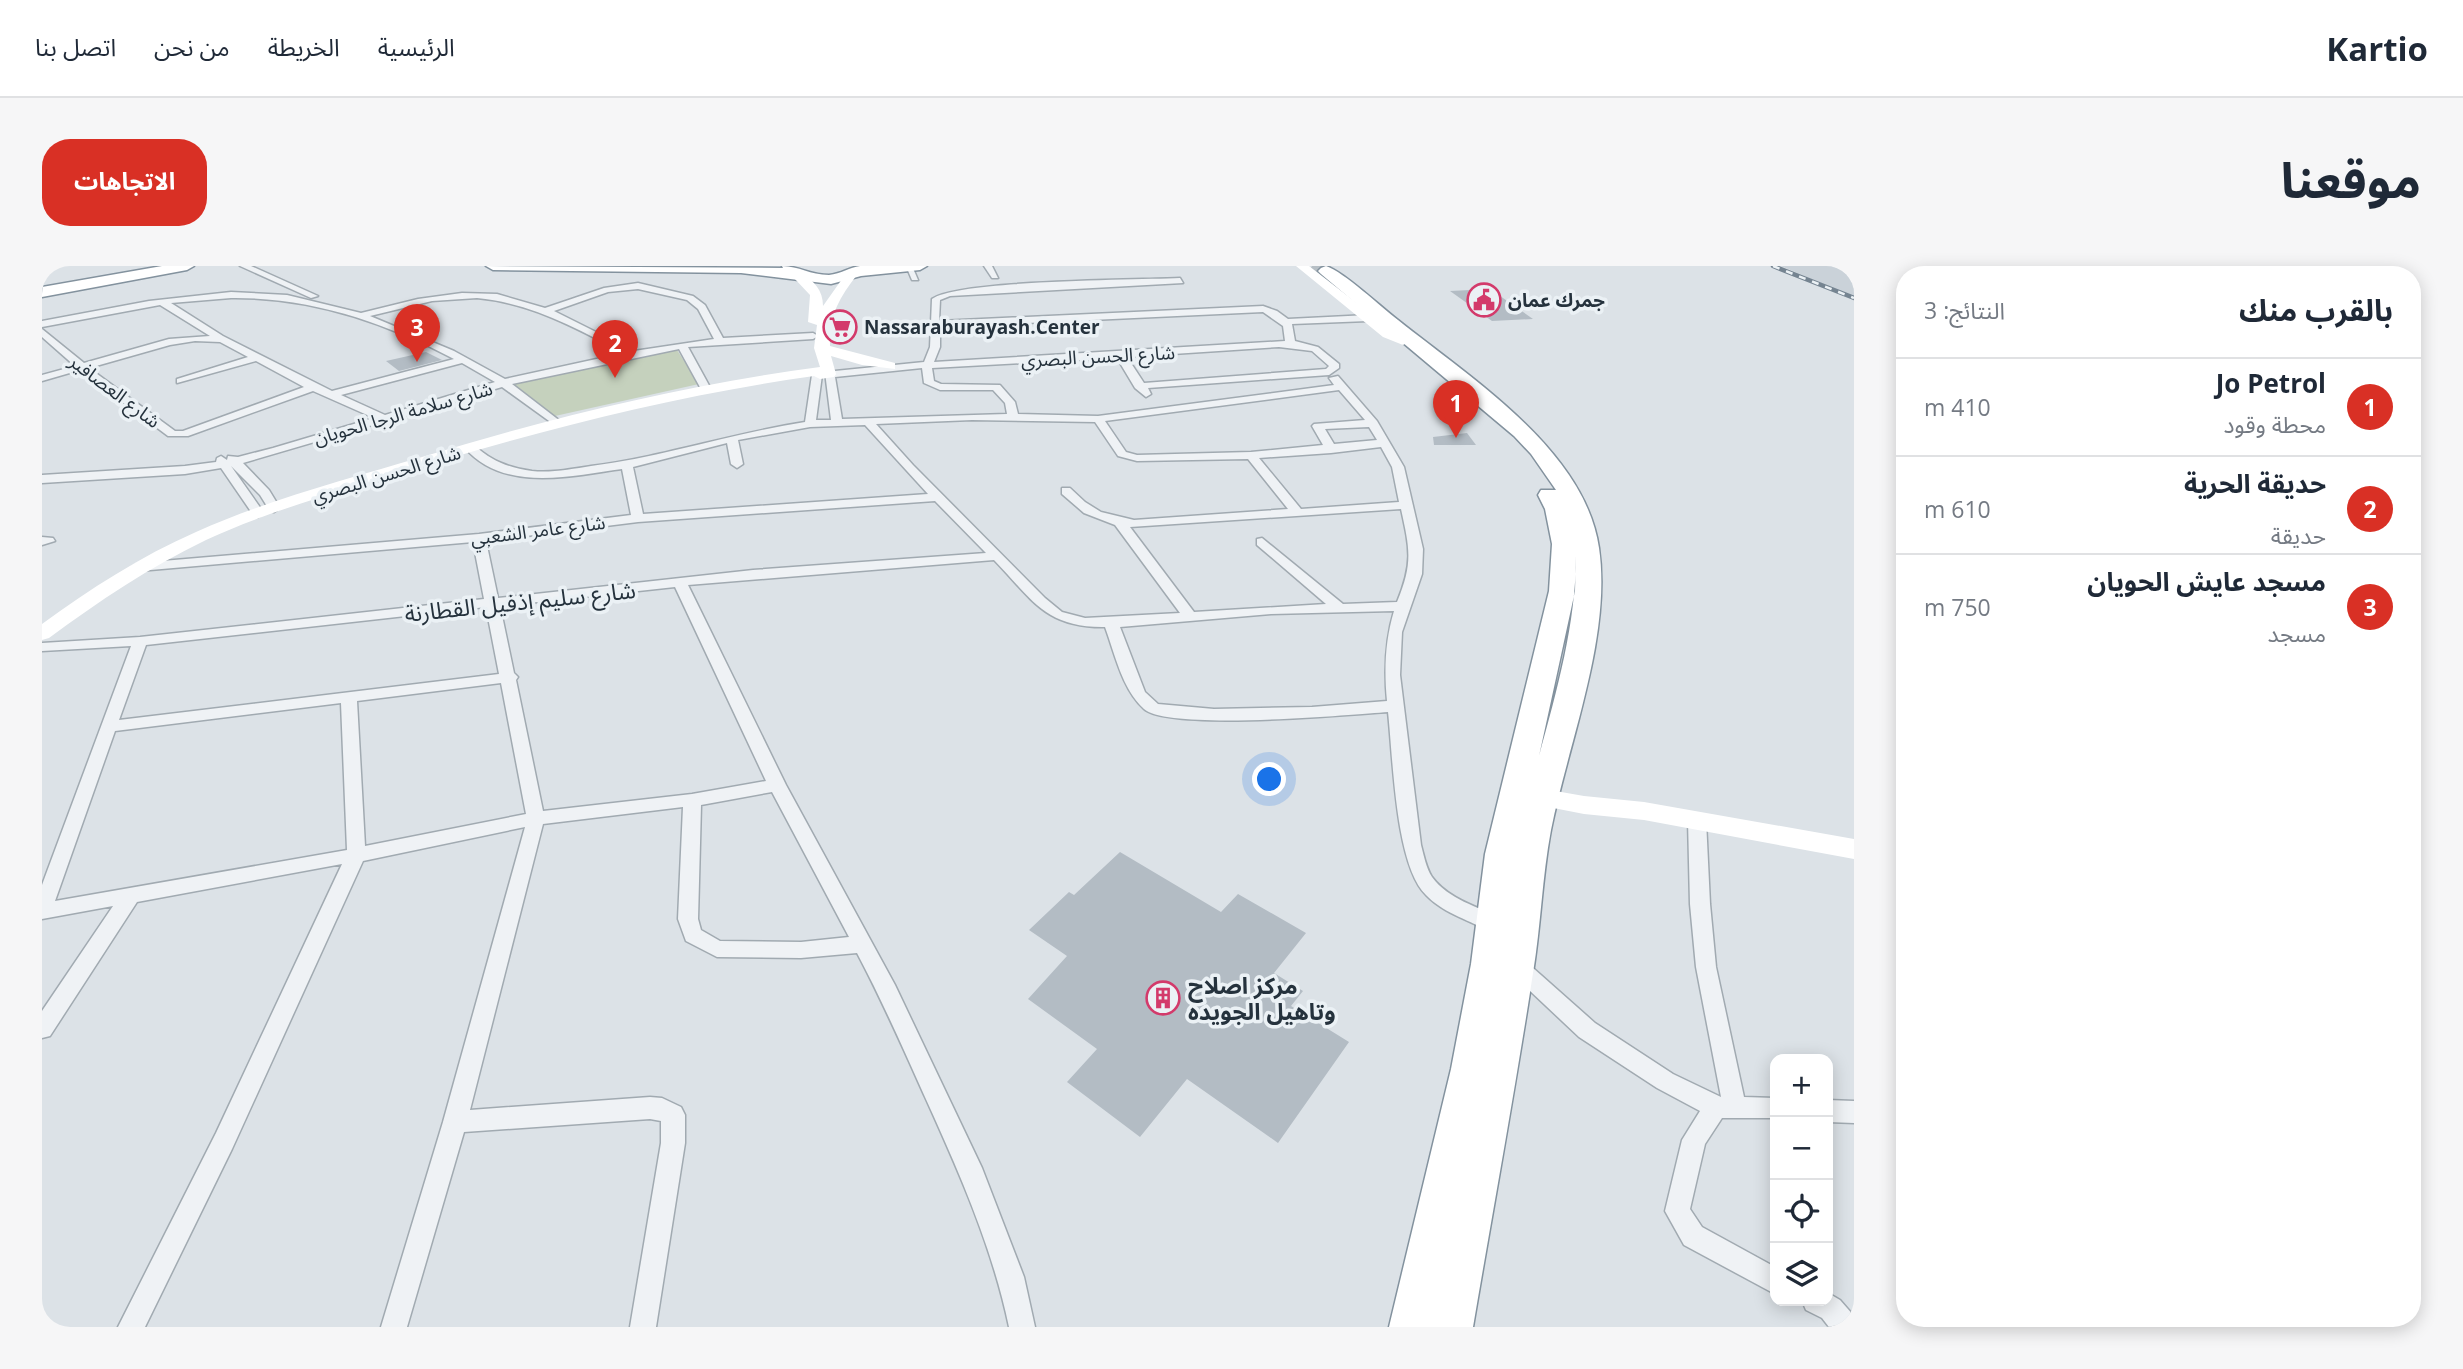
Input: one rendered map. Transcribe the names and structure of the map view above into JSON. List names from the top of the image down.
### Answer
{
  "streets": {
    "street": [
      "شارع الحسن البصري",
      "شارع العصافير",
      "شارع سلامة الرجا الحويان",
      "شارع عامر الشعبي",
      "شارع سليم إذفيل القطارنة"
    ]
  },
  "crossings": [
    ["شارع الحسن البصري", "شارع سلامة الرجا الحويان"]
  ],
  "places": {
    "public building": ["جمرك عمان"],
    "supermarket": ["Nassaraburayash.Center"],
    "building": ["مركز اصلاح وتاهيل الجويده"]
  },
  "page": {
    "header": "Kartio",
    "nav": [
      "الرئيسية",
      "الخريطة",
      "من نحن",
      "اتصل بنا"
    ],
    "title": "موقعنا",
    "buttons": "الاتجاهات",
    "heading": ["بالقرب منك", "النتائج: 3"],
    "pins": ["3", "2", "1"],
    "list": [
      {
        "mark": "1",
        "name": "Jo Petrol",
        "note": "محطة وقود",
        "value": "410 m"
      },
      {
        "mark": "2",
        "name": "حديقة الحرية",
        "note": "حديقة",
        "value": "610 m"
      },
      {
        "mark": "3",
        "name": "مسجد عايش الحويان",
        "note": "مسجد",
        "value": "750 m"
      }
    ],
    "map_buttons": ["+", "−"]
  }
}
